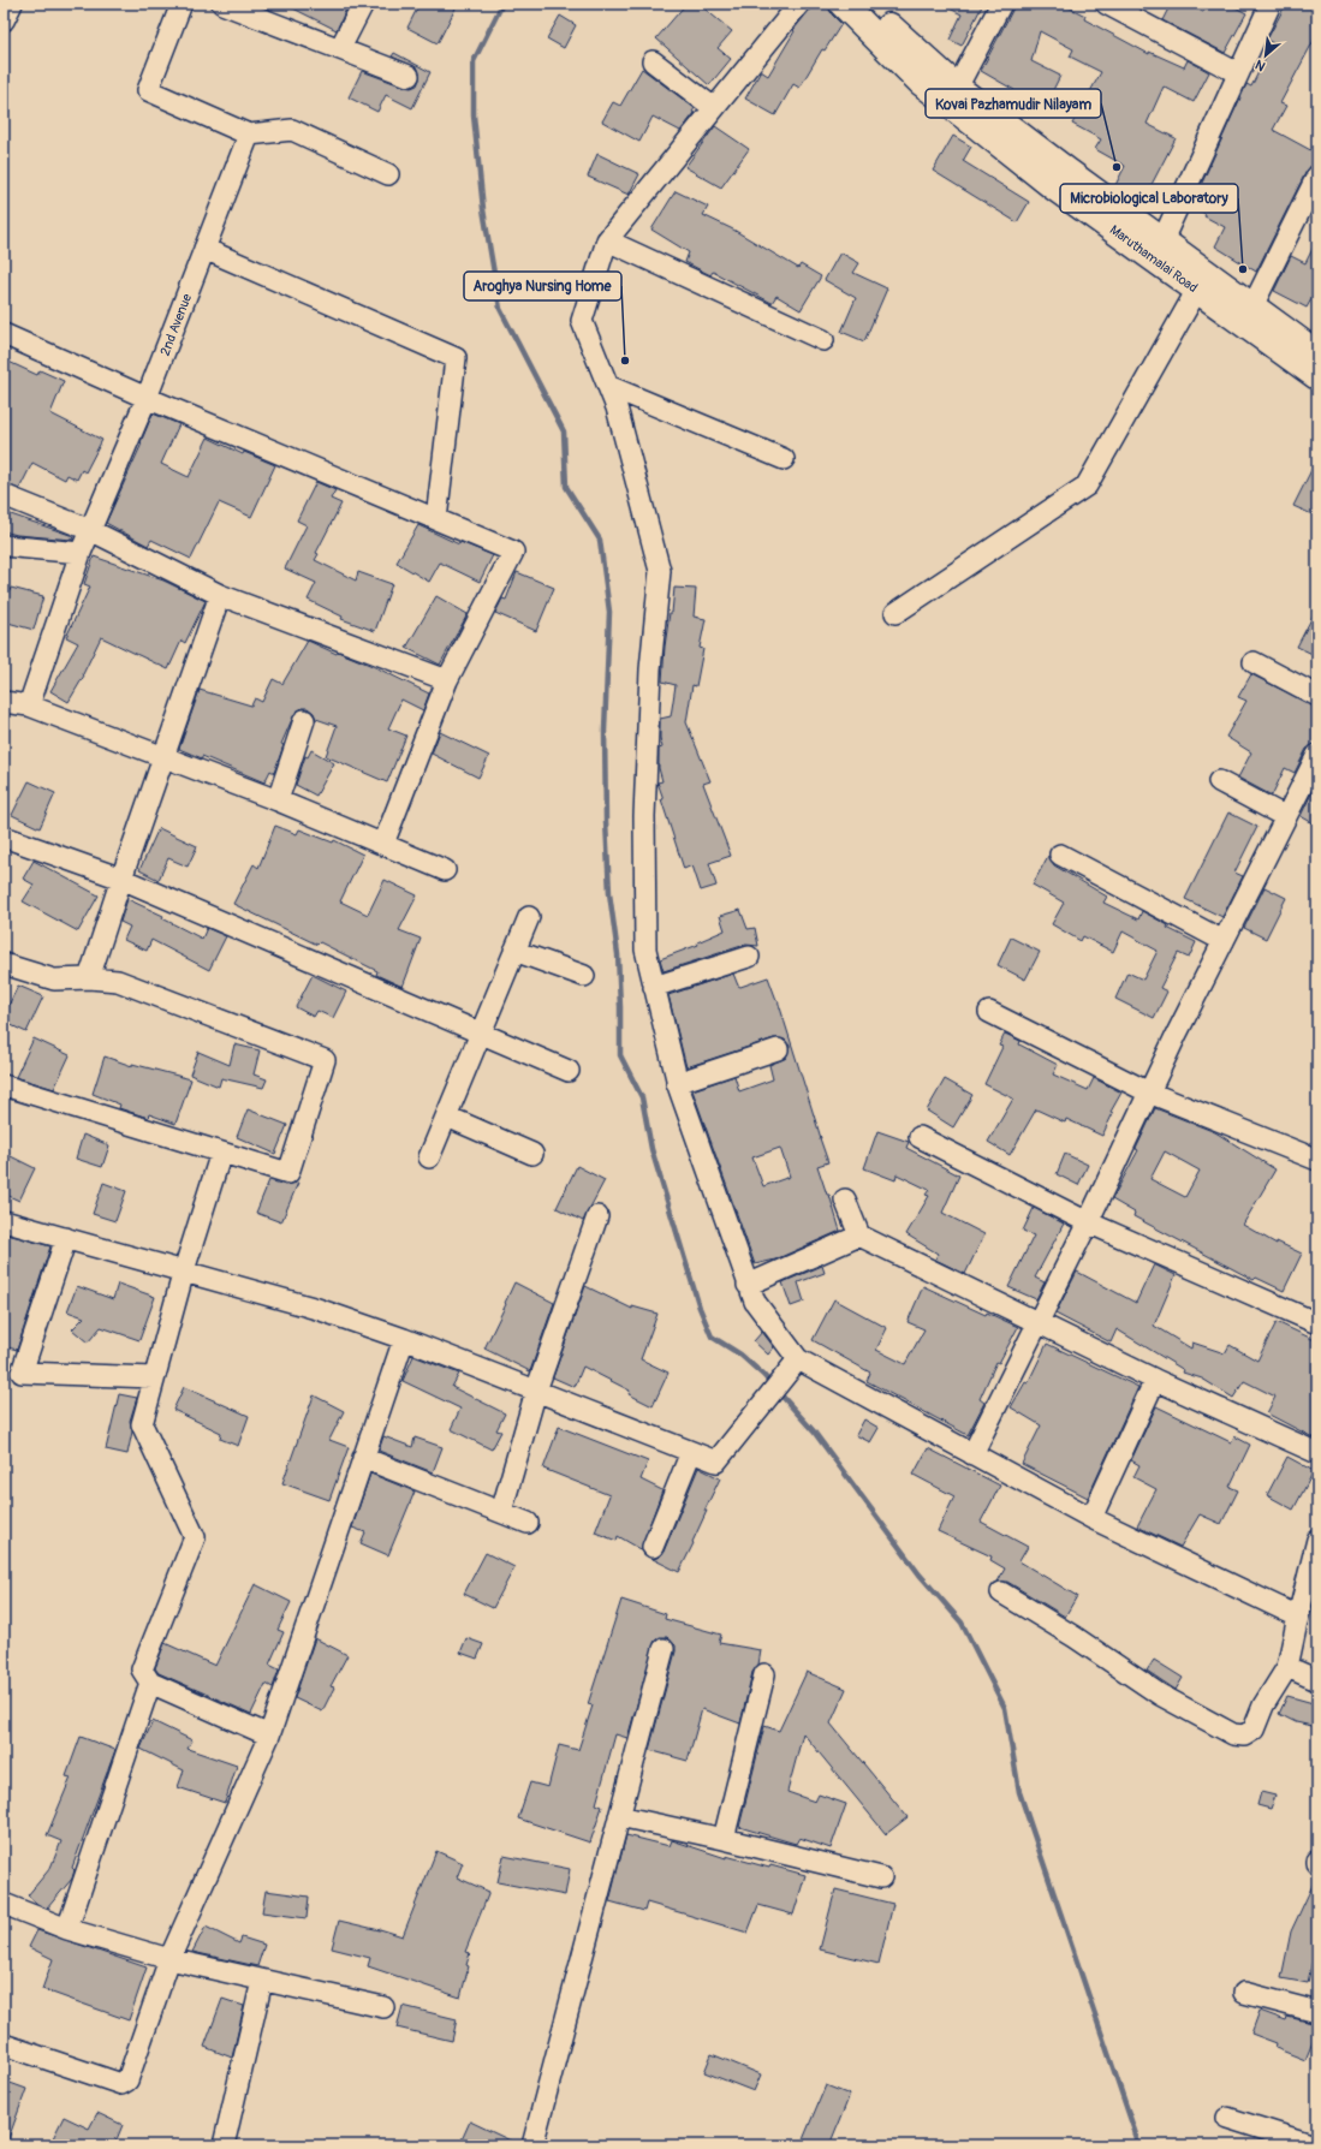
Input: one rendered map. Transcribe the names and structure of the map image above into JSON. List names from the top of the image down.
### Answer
{
  "streets": {
    "main road": ["Maruthamalai Road"],
    "street": ["2nd Avenue"]
  },
  "places": ["Kovai Pazhamudir Nilayam", "Microbiological Laboratory", "Aroghya Nursing Home"],
  "north": "bottom left"
}
